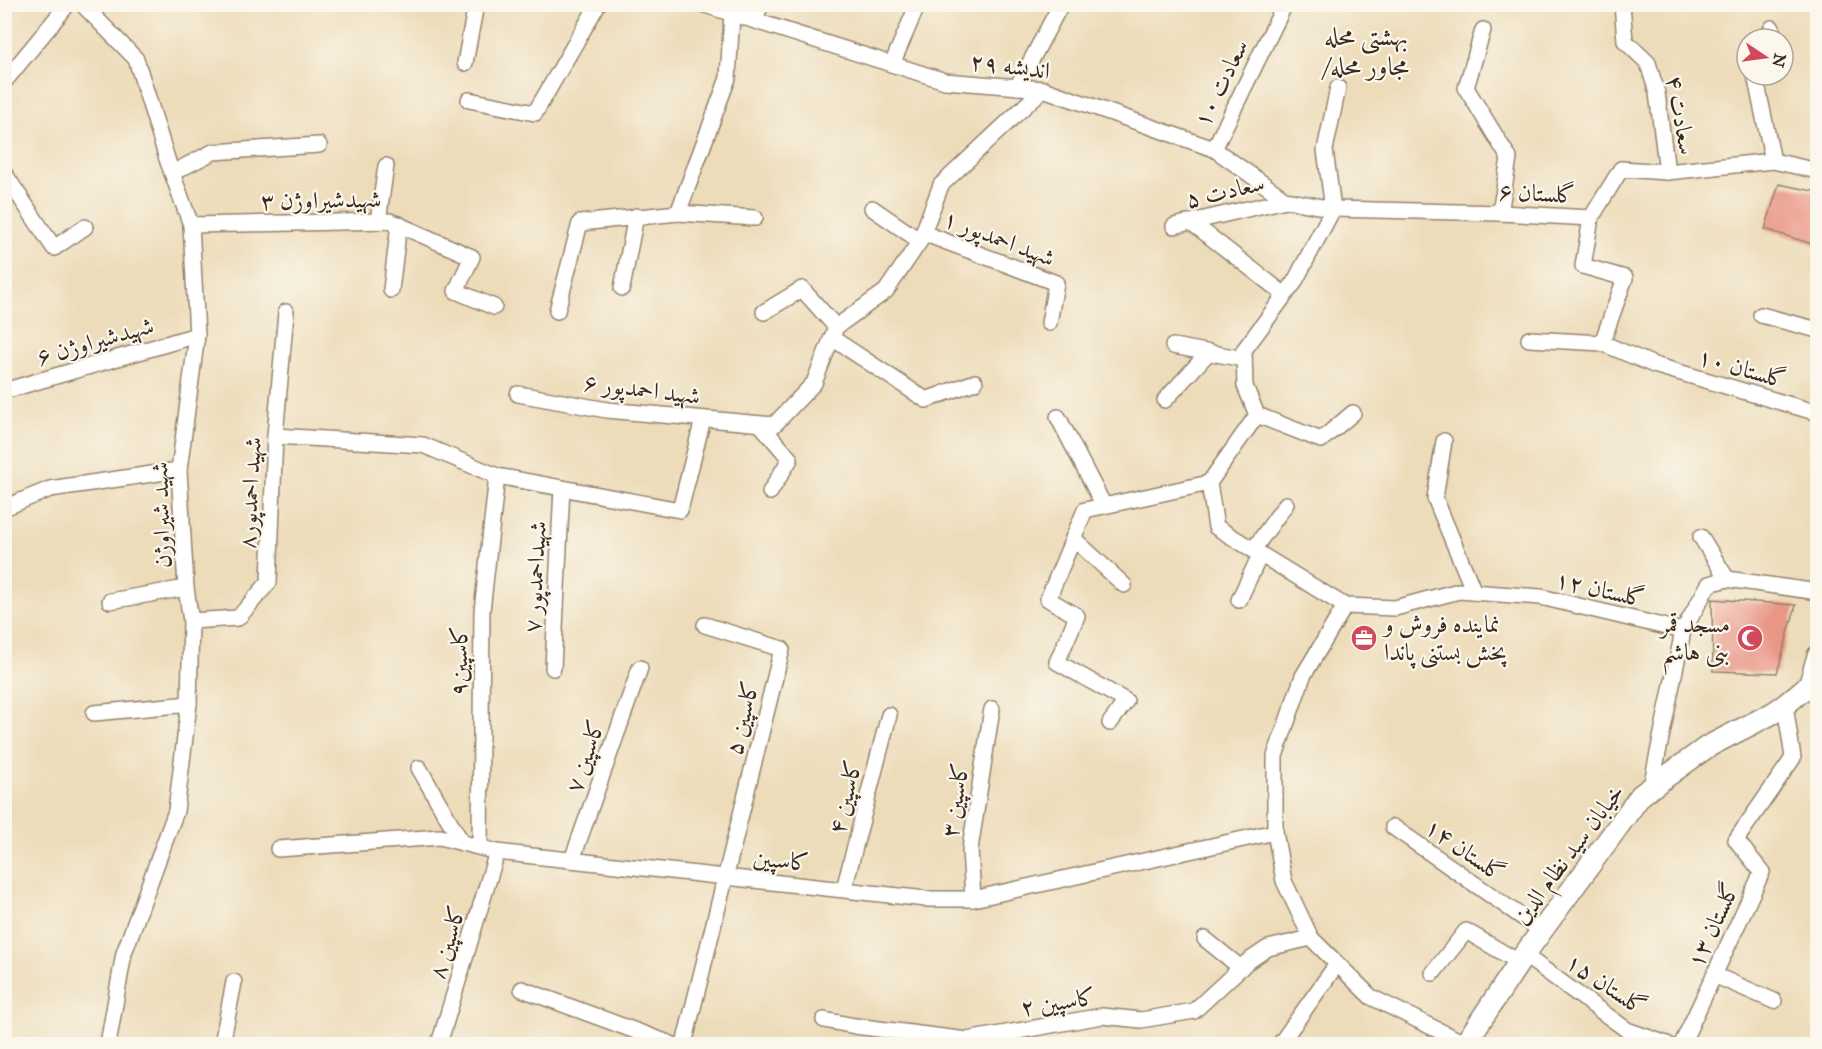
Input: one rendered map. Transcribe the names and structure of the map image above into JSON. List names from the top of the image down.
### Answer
{
  "streets": {
    "main road": ["خیابان سید نظام الدین"],
    "street": [
      "اندیشه ۲۹",
      "سعادت ۱۰",
      "سعادت ۴",
      "سعادت ۵",
      "گلستان ۶",
      "شهیدشیراوژن ۳",
      "شهید احمدپور ۱",
      "شهیدشیراوژن ۶",
      "گلستان ۱۰",
      "شهید احمدپور ۶",
      "شهید احمدپور۸",
      "شهید شیراوژن",
      "شهیداحمدپور ۷",
      "گلستان ۱۲",
      "کاسپین۹",
      "کاسپین ۵",
      "کاسپین ۷",
      "کاسپین ۴",
      "کاسپین ۳",
      "گلستان ۱۴",
      "کاسپین",
      "گلستان ۱۳",
      "کاسپین ۸",
      "گلستان ۱۵",
      "کاسپین ۲"
    ]
  },
  "crossings": [
    ["اندیشه ۲۹", "سعادت ۱۰"],
    ["اندیشه ۲۹", "سعادت ۵"],
    ["اندیشه ۲۹", "گلستان ۶"],
    ["سعادت ۴", "گلستان ۶"],
    ["شهیدشیراوژن ۳", "شهید شیراوژن"],
    ["شهیدشیراوژن ۶", "شهید شیراوژن"],
    ["شهید احمدپور۸", "شهید شیراوژن"],
    ["کاسپین۹", "کاسپین"],
    ["کاسپین ۵", "کاسپین"],
    ["کاسپین ۷", "کاسپین"],
    ["کاسپین ۴", "کاسپین"],
    ["کاسپین ۳", "کاسپین"],
    ["گلستان ۱۴", "خیابان سید نظام الدین"],
    ["خیابان سید نظام الدین", "گلستان ۱۳"],
    ["خیابان سید نظام الدین", "گلستان ۱۵"],
    ["کاسپین", "کاسپین ۸"]
  ],
  "districts": ["بهشتی محله /مجاور محله"],
  "places": {
    "office": ["نماینده فروش و پخش بستنی پاندا"],
    "mosque": ["مسجد قمر بنی هاشم"]
  },
  "north": "right"
}
